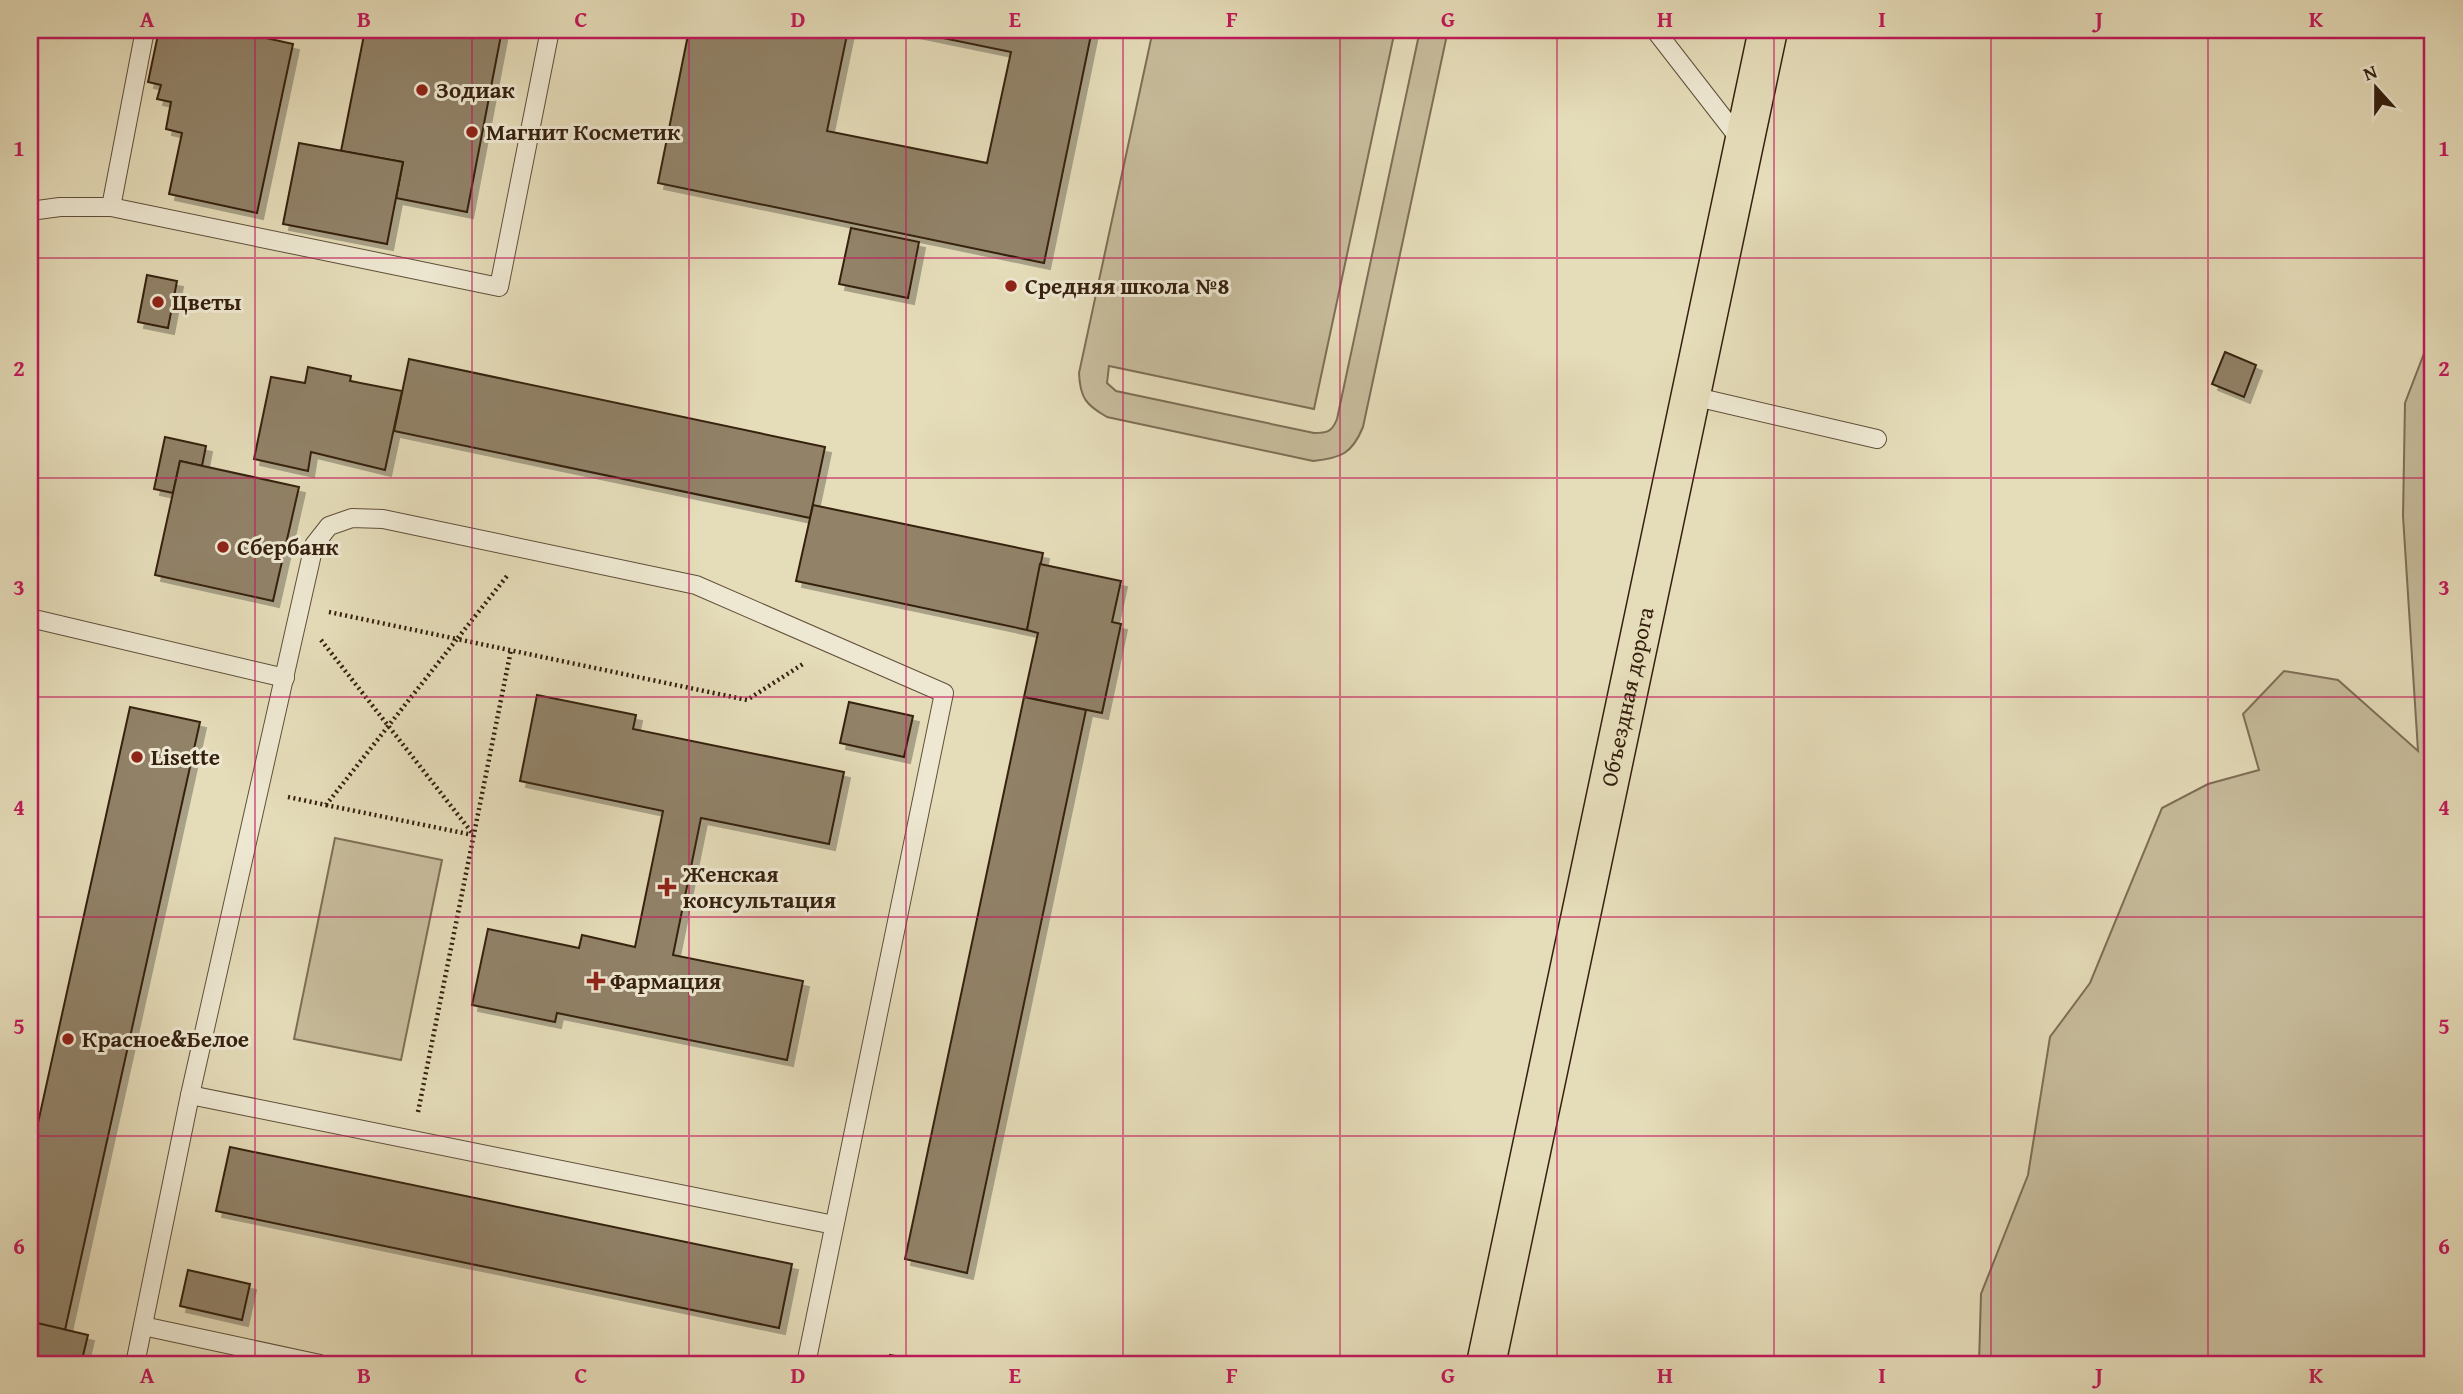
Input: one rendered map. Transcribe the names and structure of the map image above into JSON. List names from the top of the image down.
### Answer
{
  "streets": {
    "main road": ["Объездная дорога"]
  },
  "places": {
    "other": [
      "Зодиак",
      "Магнит Косметик",
      "Средняя школа №8",
      "Цветы",
      "Сбербанк",
      "Lisette",
      "Красное&Белое"
    ],
    "health": ["Женская консультация", "Фармация"]
  },
  "north": "top",
  "grid": {
    "columns": [
      "A",
      "B",
      "C",
      "D",
      "E",
      "F",
      "G",
      "H",
      "I",
      "J",
      "K"
    ],
    "rows": [
      "1",
      "2",
      "3",
      "4",
      "5",
      "6"
    ]
  }
}
